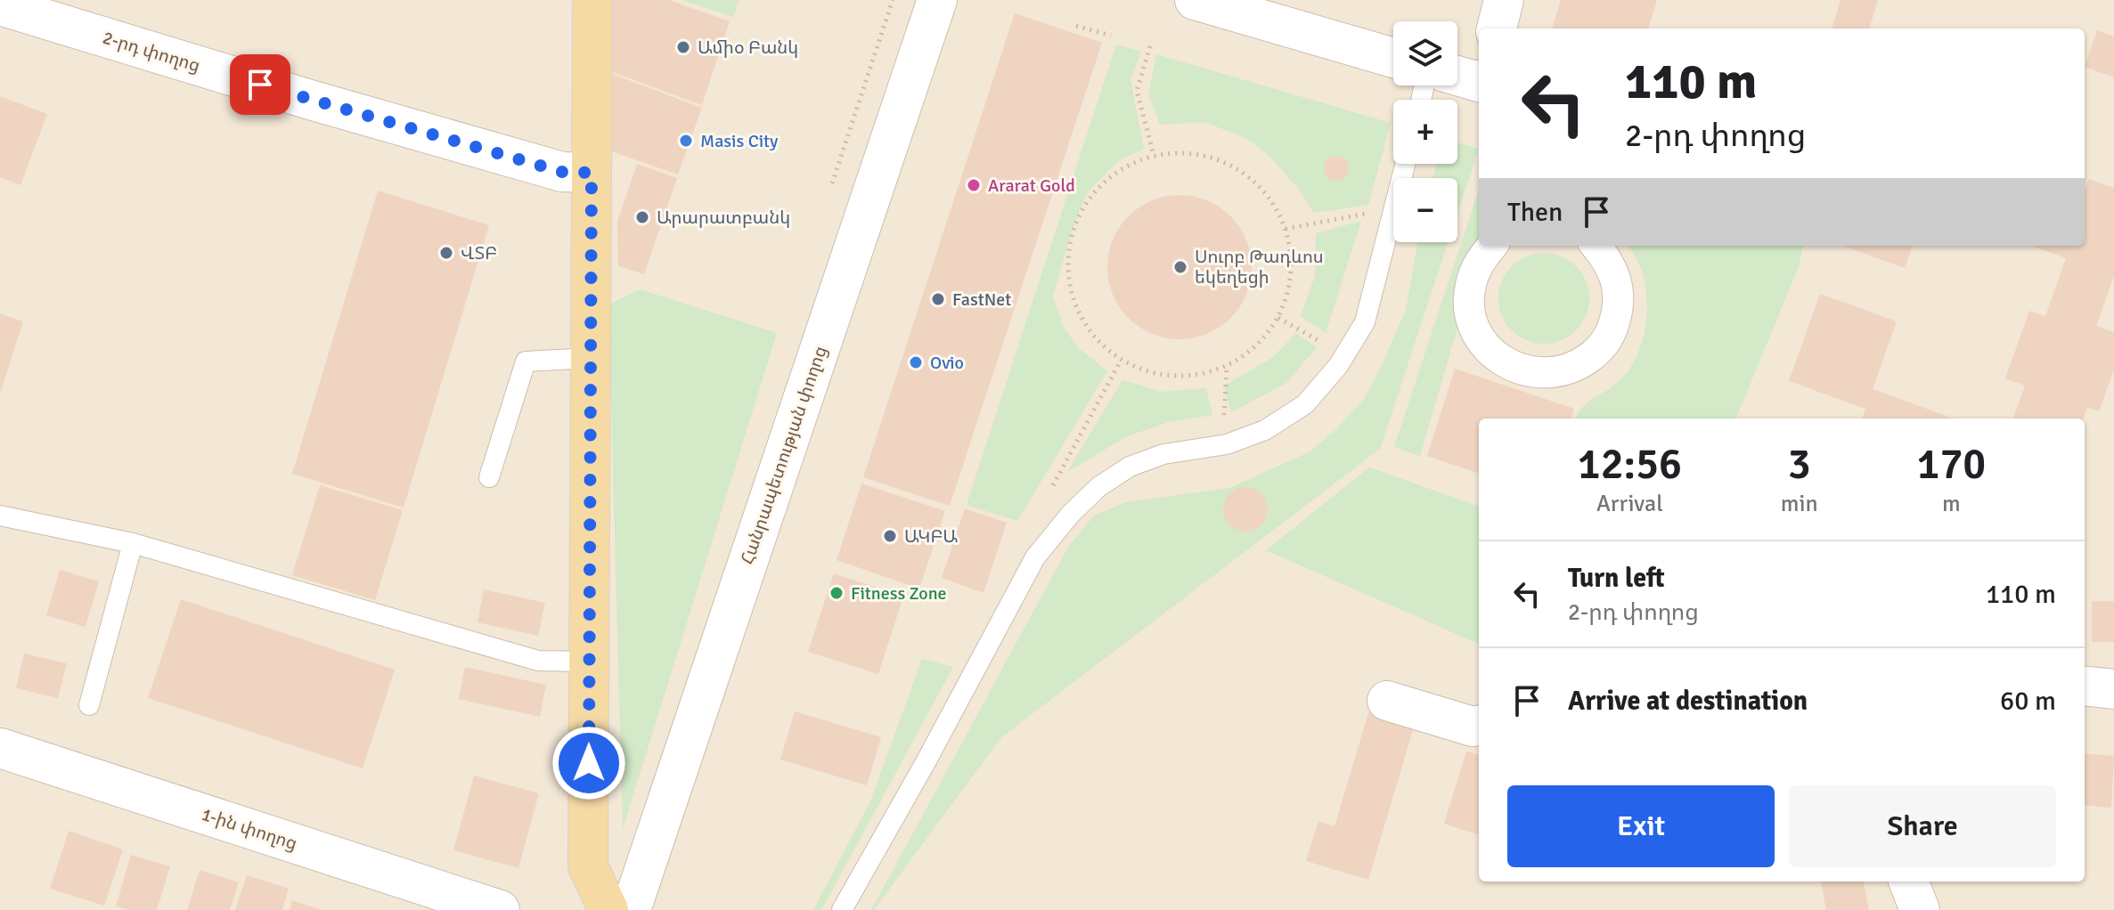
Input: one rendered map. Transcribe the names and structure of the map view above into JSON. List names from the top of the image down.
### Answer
{
  "streets": {
    "street": ["2-րդ փողոց", "Հանրապետության փողոց", "1-ին փողոց"]
  },
  "places": [
    "Ամիօ Բանկ",
    "Masis City",
    "Ararat Gold",
    "Արարատբանկ",
    "ՎՏԲ",
    "Սուրբ Թադևոս եկեղեցի",
    "FastNet",
    "Ovio",
    "ԱԿԲԱ",
    "Fitness Zone"
  ],
  "page": {
    "map_buttons": ["+", "−"],
    "turn": ["110 m", "2-րդ փողոց"],
    "then": "Then",
    "eta": [
      "12:56",
      "Arrival",
      "3",
      "min",
      "170",
      "m"
    ],
    "list": [
      {
        "name": "Turn left",
        "note": "2-րդ փողոց",
        "value": "110 m"
      },
      {
        "name": "Arrive at destination",
        "value": "60 m"
      }
    ],
    "buttons": ["Exit", "Share"]
  }
}
